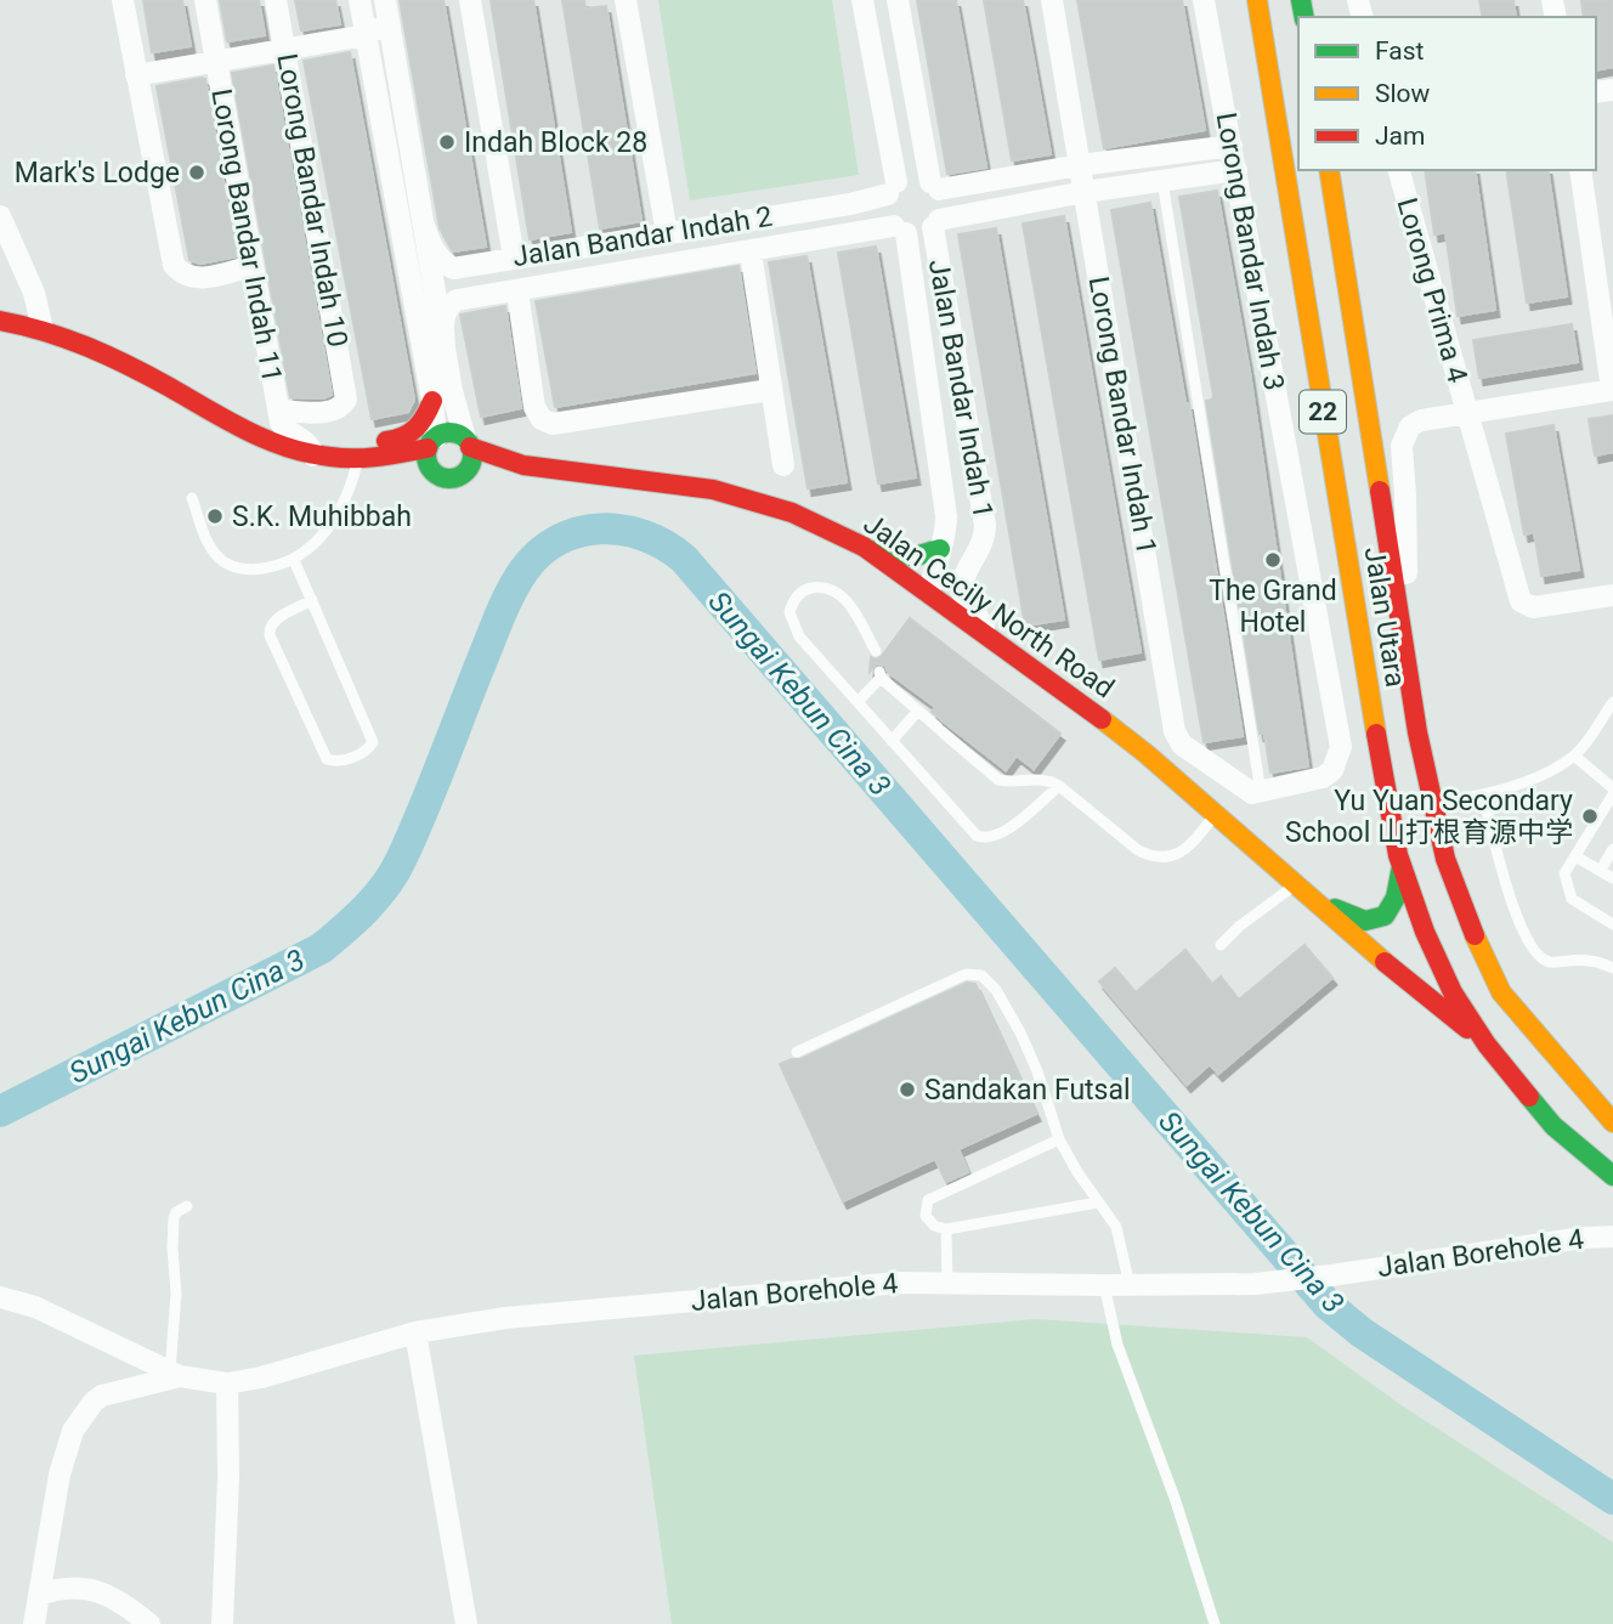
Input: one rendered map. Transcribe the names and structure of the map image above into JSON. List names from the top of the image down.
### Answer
{
  "streets": {
    "main road": ["22", "Jalan Cecily North Road", "Jalan Utara"],
    "street": [
      "Lorong Bandar Indah 10",
      "Lorong Bandar Indah 11",
      "Jalan Bandar Indah 2",
      "Lorong Bandar Indah 3",
      "Lorong Prima 4",
      "Jalan Bandar Indah 1",
      "Lorong Bandar Indah 1",
      "Jalan Borehole 4"
    ]
  },
  "crossings": [
    ["Lorong Bandar Indah 10", "Lorong Bandar Indah 11"],
    ["Jalan Bandar Indah 2", "Jalan Bandar Indah 1"],
    ["Lorong Bandar Indah 3", "Lorong Bandar Indah 1"],
    ["Jalan Bandar Indah 1", "Jalan Cecily North Road"],
    ["Jalan Cecily North Road", "Jalan Utara"]
  ],
  "water": ["Sungai Kebun Cina 3"],
  "places": [
    "Indah Block 28",
    "Mark's Lodge",
    "S.K. Muhibbah",
    "The Grand Hotel",
    "Yu Yuan Secondary School 山打根育源中学",
    "Sandakan Futsal"
  ],
  "legend": ["Fast", "Slow", "Jam"]
}
